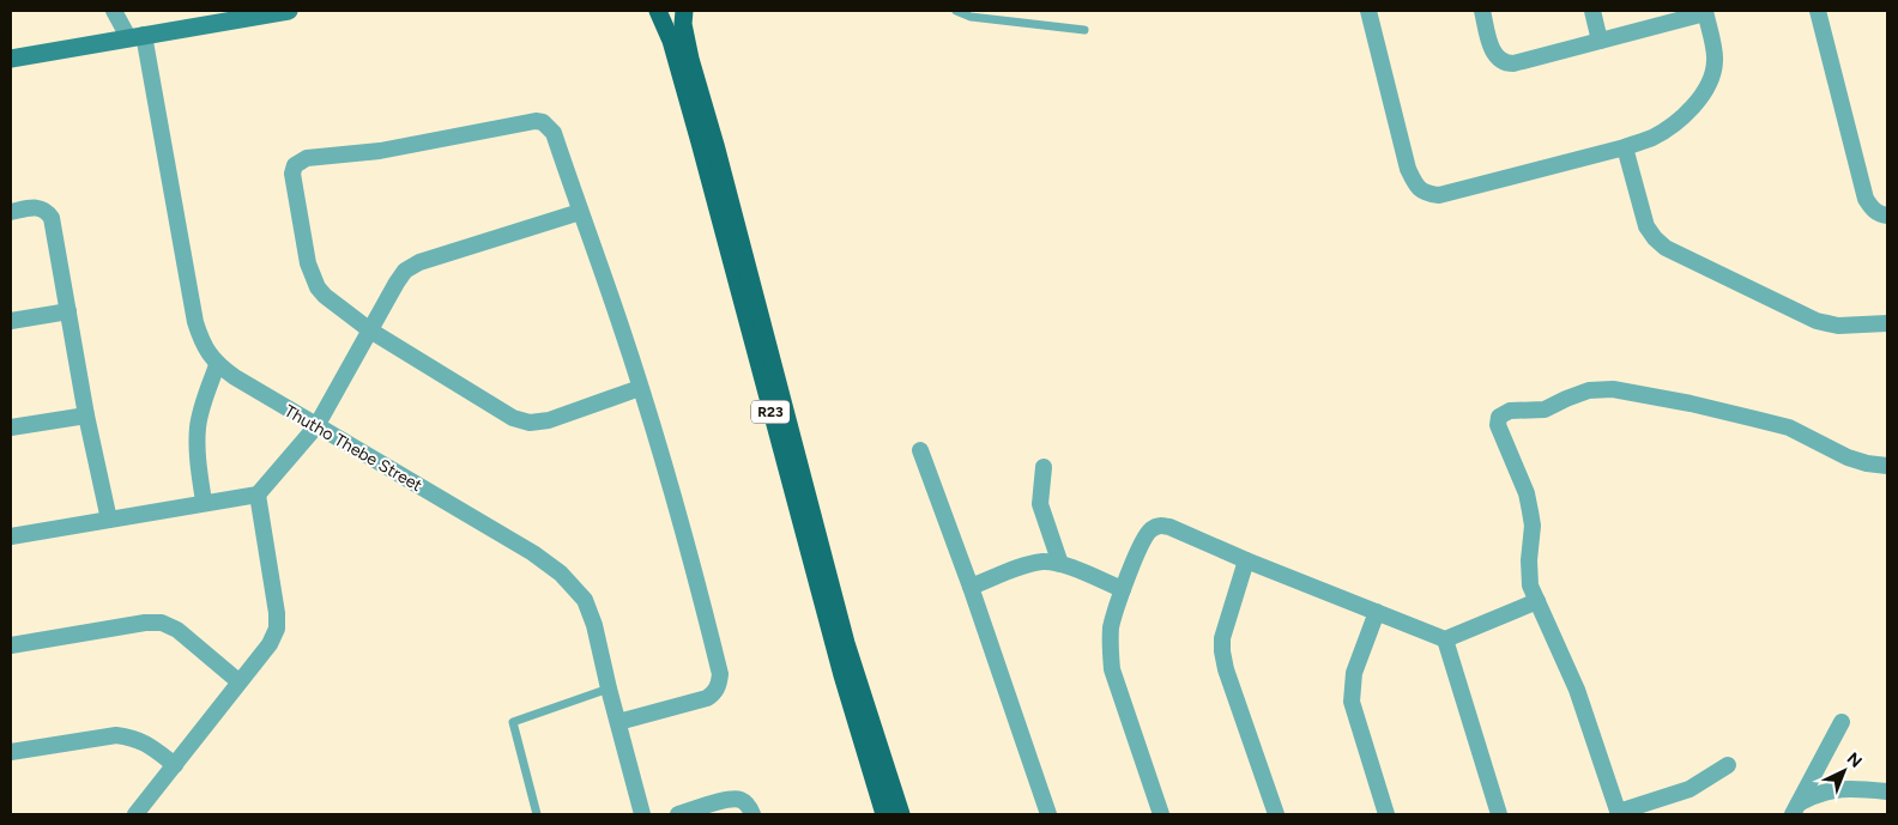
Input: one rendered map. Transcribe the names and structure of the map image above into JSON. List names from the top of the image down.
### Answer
{
  "streets": {
    "main road": ["R23"],
    "street": ["Thutho Thebe Street"]
  },
  "north": "top right"
}
